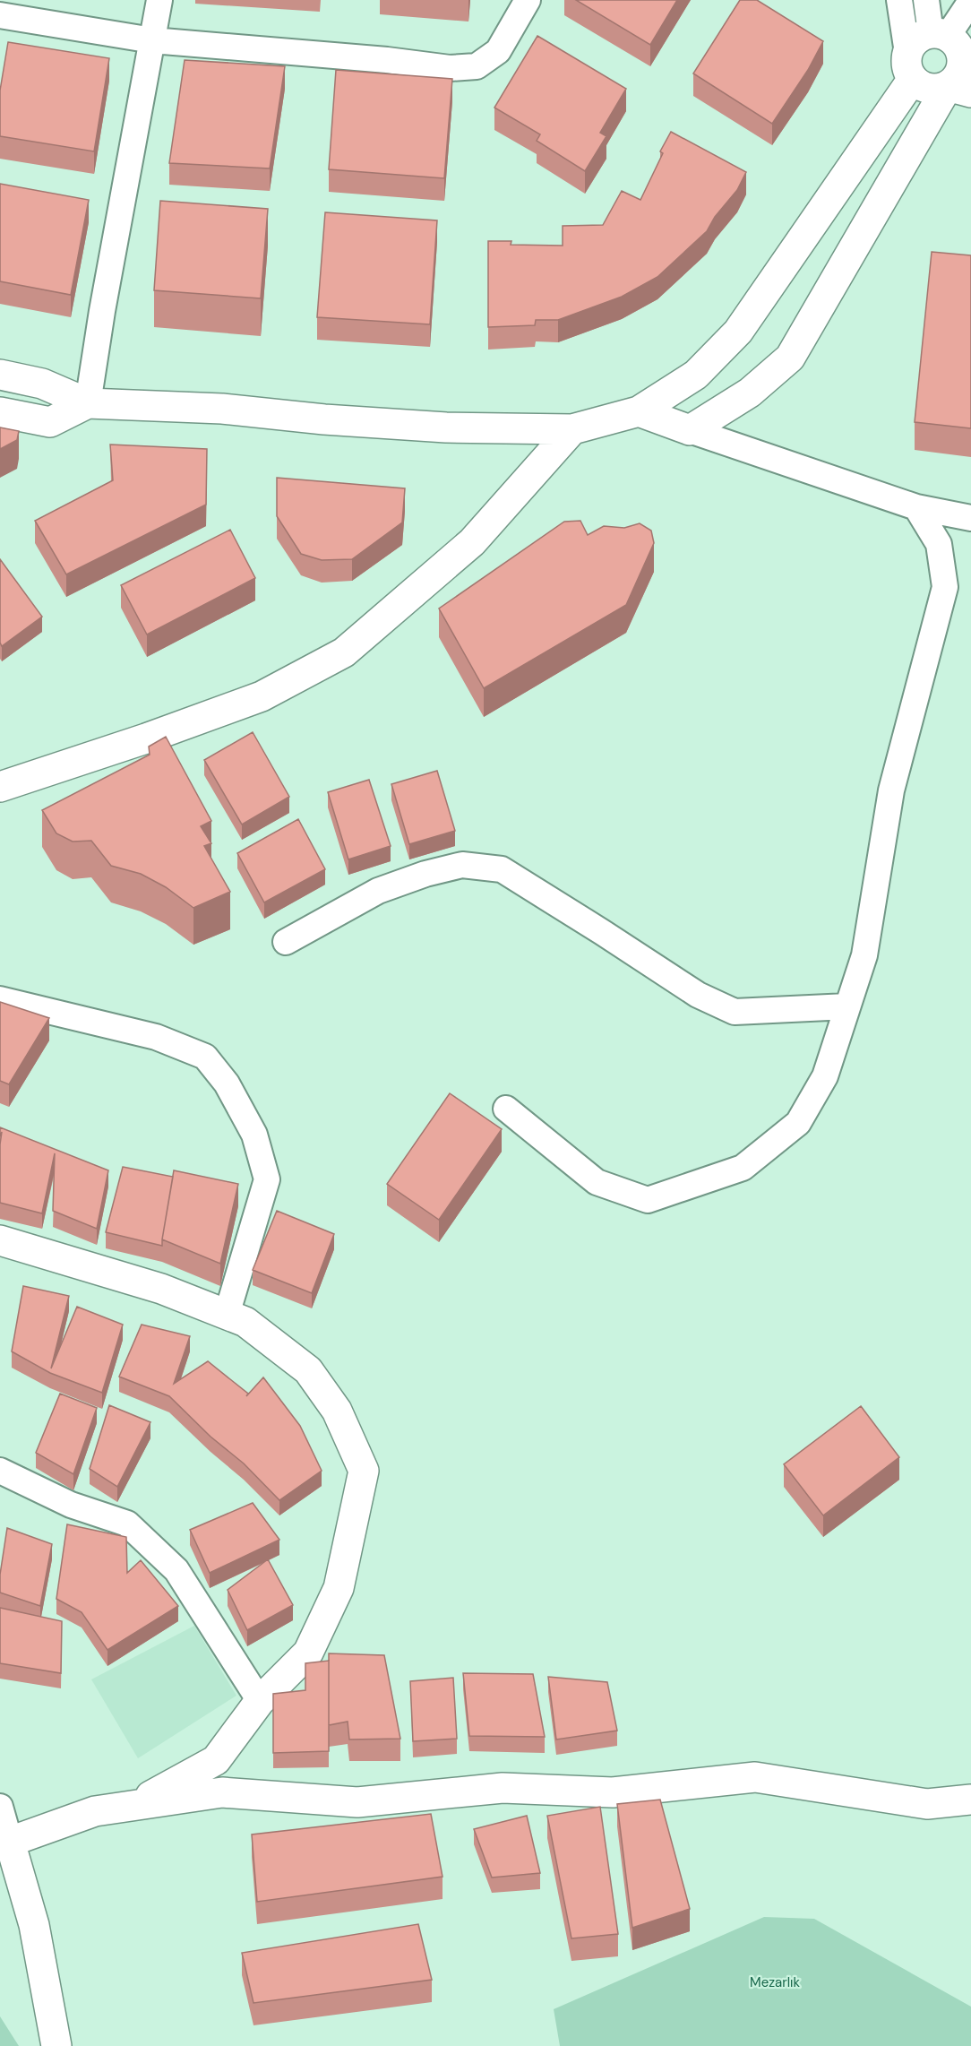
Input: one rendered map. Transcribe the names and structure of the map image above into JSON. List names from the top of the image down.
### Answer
{
  "parks": ["Mezarlık"]
}
